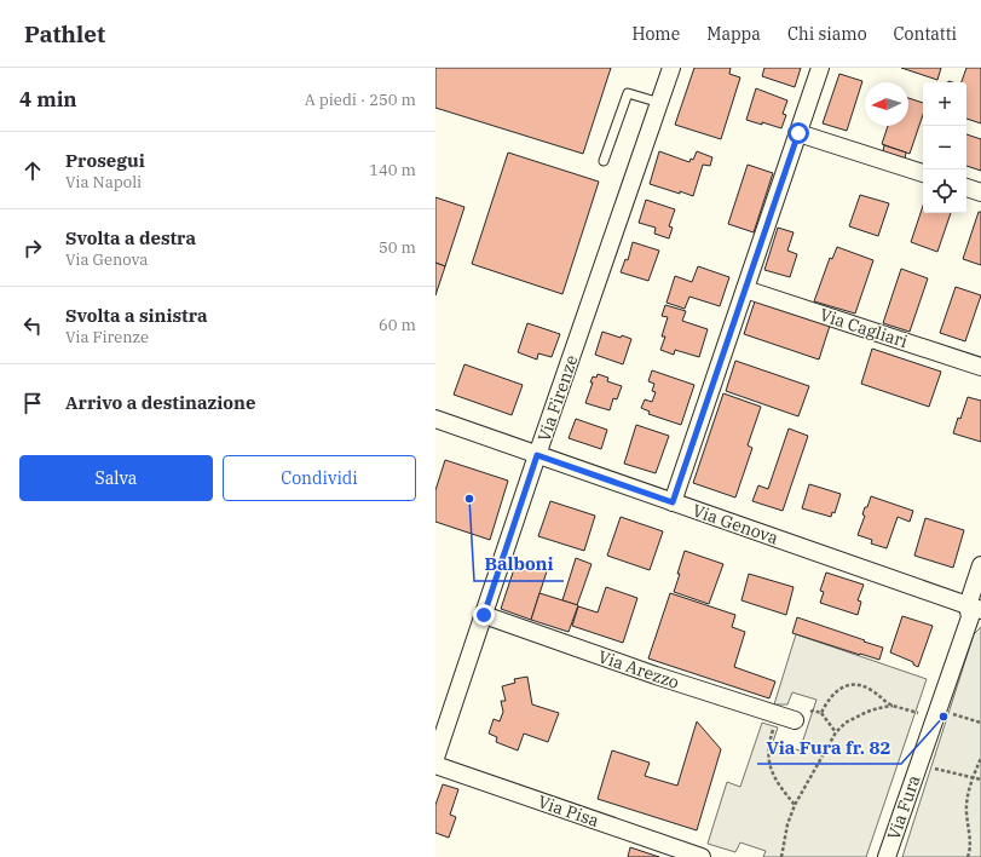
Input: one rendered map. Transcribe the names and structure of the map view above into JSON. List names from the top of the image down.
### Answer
{
  "streets": {
    "street": [
      "Via Cagliari",
      "Via Firenze",
      "Via Genova",
      "Via Arezzo",
      "Via Fura",
      "Via Pisa"
    ]
  },
  "crossings": [
    ["Via Firenze", "Via Genova"],
    ["Via Firenze", "Via Arezzo"],
    ["Via Genova", "Via Fura"]
  ],
  "places": ["Balboni", "Via Fura fr. 82"],
  "north": "left",
  "page": {
    "header": "Pathlet",
    "nav": [
      "Home",
      "Mappa",
      "Chi siamo",
      "Contatti"
    ],
    "heading": ["4 min", "A piedi · 250 m"],
    "map_buttons": ["+", "−"],
    "list": [
      ["Prosegui", "Via Napoli", "140 m"],
      ["Svolta a destra", "Via Genova", "50 m"],
      ["Svolta a sinistra", "Via Firenze", "60 m"],
      "Arrivo a destinazione"
    ],
    "buttons": ["Salva", "Condividi"]
  }
}
